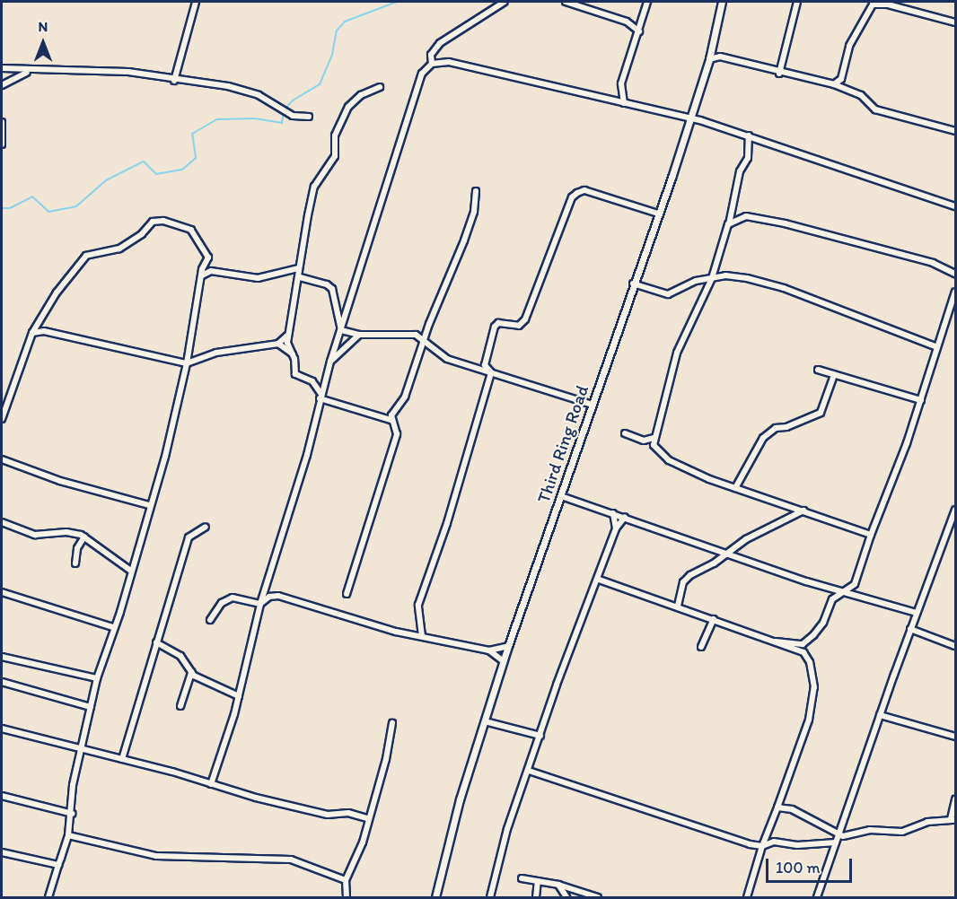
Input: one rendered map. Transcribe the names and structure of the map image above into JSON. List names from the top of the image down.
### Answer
{
  "streets": {
    "street": ["Third Ring Road"]
  },
  "scale_bar": "100 m",
  "north": "top"
}
